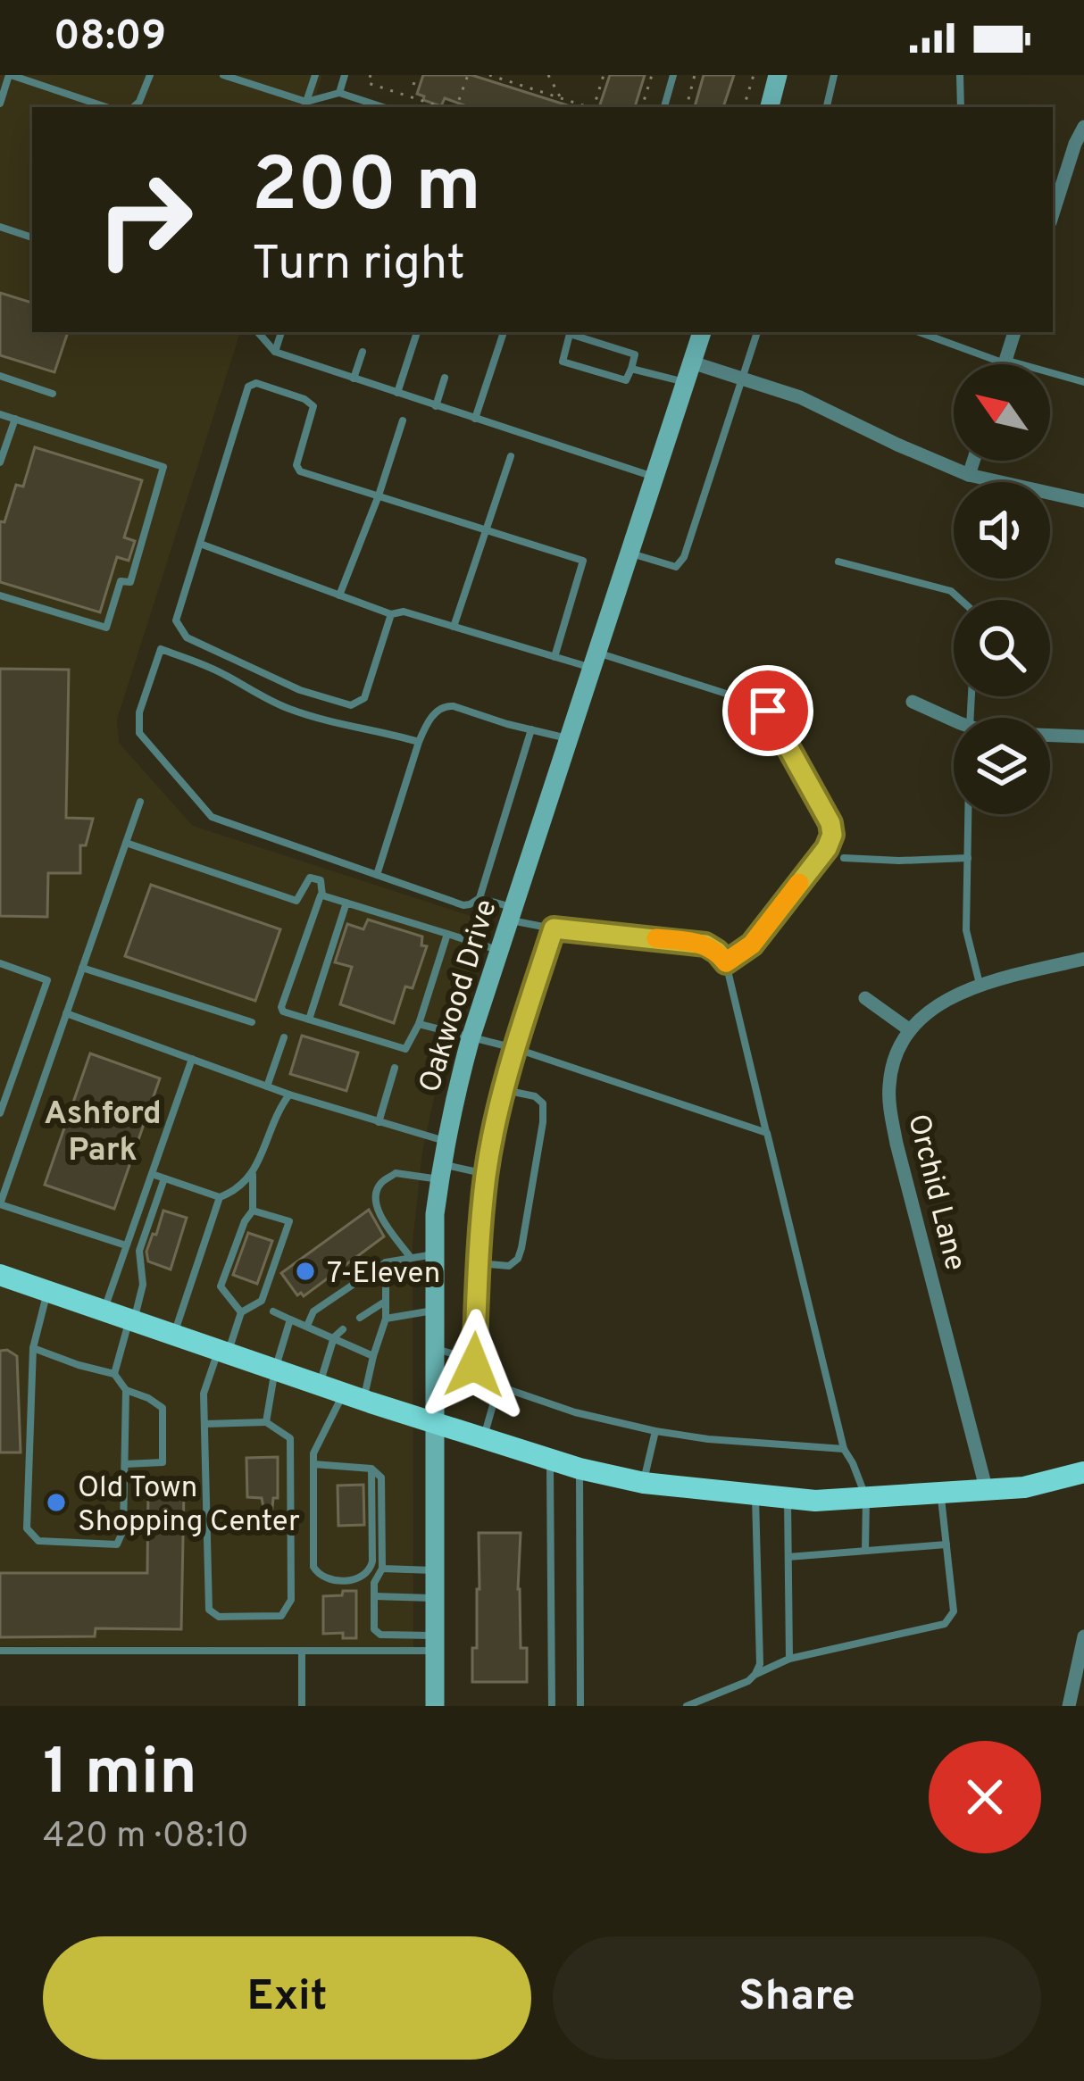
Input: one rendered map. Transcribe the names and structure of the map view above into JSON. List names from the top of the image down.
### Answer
{
  "streets": {
    "street": ["Oakwood Drive", "Orchid Lane"]
  },
  "districts": ["Ashford Park"],
  "places": ["7-Eleven", "Old Town Shopping Center"],
  "north": "top left",
  "page": {
    "status": "08:09",
    "turn": ["200 m", "Turn right"],
    "heading": ["1 min", "420 m · 08:10"],
    "buttons": ["Exit", "Share"]
  }
}
